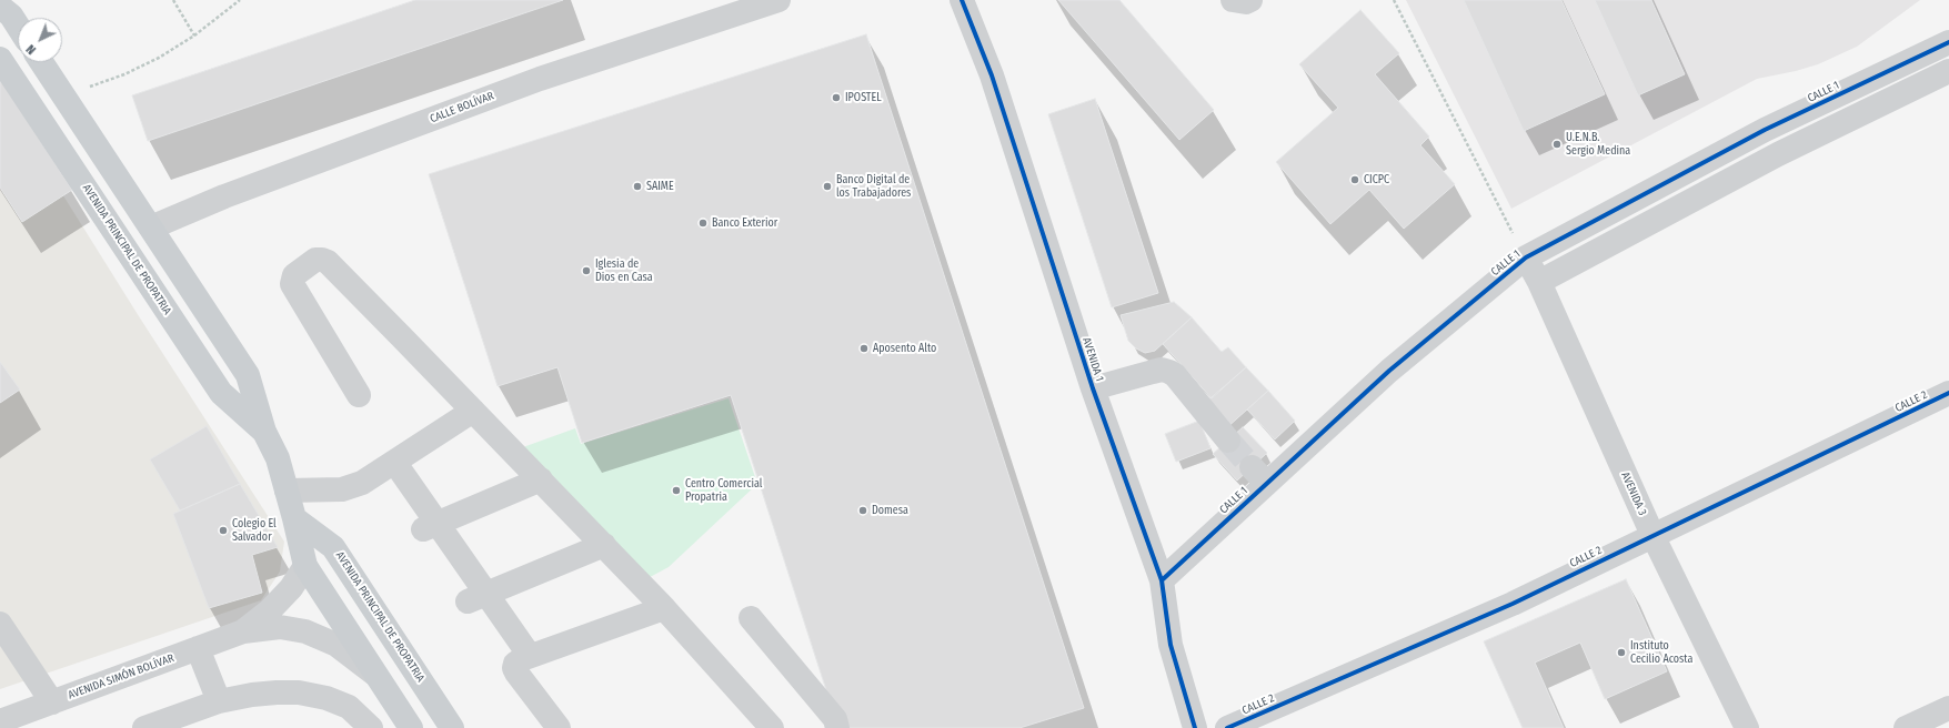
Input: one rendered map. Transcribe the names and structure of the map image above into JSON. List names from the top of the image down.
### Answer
{
  "streets": {
    "main road": ["AVENIDA PRINCIPAL DE PROPATRIA"],
    "street": [
      "CALLE 1",
      "CALLE BOLÍVAR",
      "AVENIDA 1",
      "CALLE 2",
      "AVENIDA 3",
      "AVENIDA SIMÓN BOLÍVAR"
    ]
  },
  "crossings": [
    ["CALLE 1", "AVENIDA 1"],
    ["CALLE 1", "AVENIDA 3"],
    ["CALLE BOLÍVAR", "AVENIDA PRINCIPAL DE PROPATRIA"],
    ["AVENIDA PRINCIPAL DE PROPATRIA", "AVENIDA SIMÓN BOLÍVAR"],
    ["CALLE 2", "AVENIDA 3"]
  ],
  "places": [
    "IPOSTEL",
    "U.E.N.B. Sergio Medina",
    "CICPC",
    "SAIME",
    "Banco Digital de los Trabajadores",
    "Banco Exterior",
    "Iglesia de Dios en Casa",
    "Aposento Alto",
    "Centro Comercial Propatria",
    "Domesa",
    "Colegio El Salvador",
    "Instituto Cecilio Acosta"
  ],
  "north": "bottom left"
}
